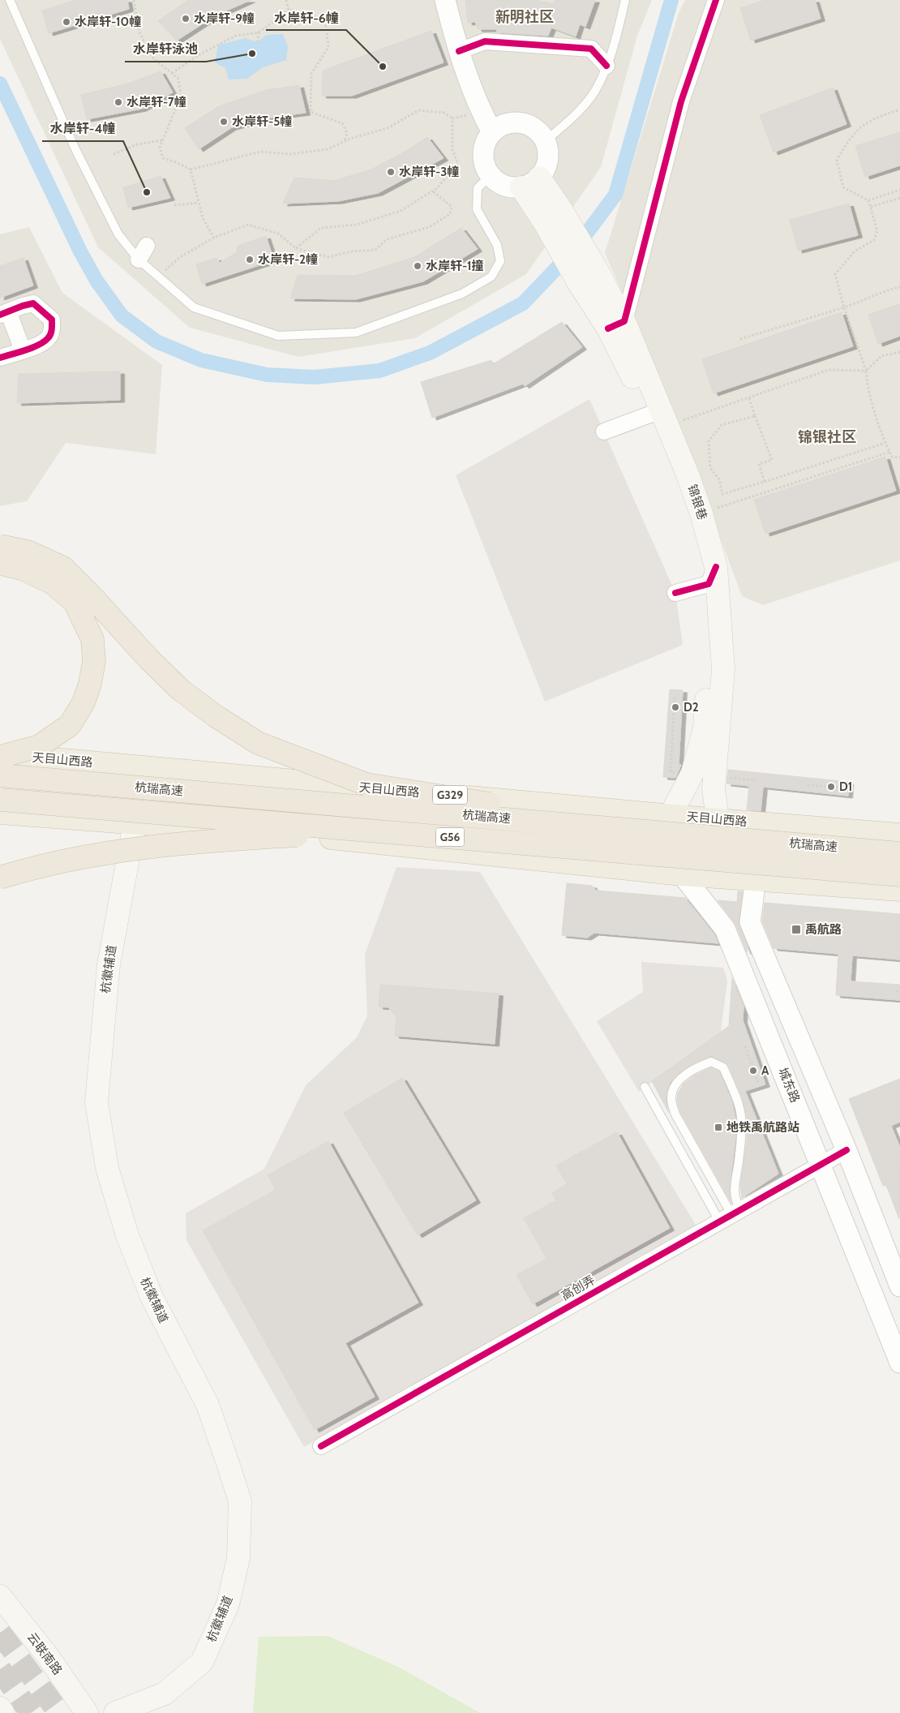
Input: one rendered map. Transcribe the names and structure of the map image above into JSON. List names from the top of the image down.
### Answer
{
  "streets": {
    "highway": [
      "天目山西路",
      "杭瑞高速",
      "G329",
      "G56"
    ],
    "main road": ["锦银巷", "杭徽辅道", "云联南路"],
    "street": ["城东路", "高创弄"]
  },
  "crossings": [
    ["锦银巷", "天目山西路"],
    ["锦银巷", "杭瑞高速"],
    ["锦银巷", "城东路"],
    ["天目山西路", "杭瑞高速"],
    ["天目山西路", "城东路"],
    ["杭瑞高速", "城东路"],
    ["城东路", "高创弄"]
  ],
  "districts": ["新明社区", "锦银社区"],
  "places": {
    "other": [
      "水岸轩-9幢",
      "水岸轩-10幢",
      "水岸轩泳池",
      "水岸轩-6幢",
      "水岸轩-7幢",
      "水岸轩-5幢",
      "水岸轩-3幢",
      "水岸轩-4幢",
      "水岸轩-2幢",
      "水岸轩-1撞",
      "D2",
      "D1",
      "A"
    ],
    "transit": ["禹航路", "地铁禹航路站"]
  }
}
